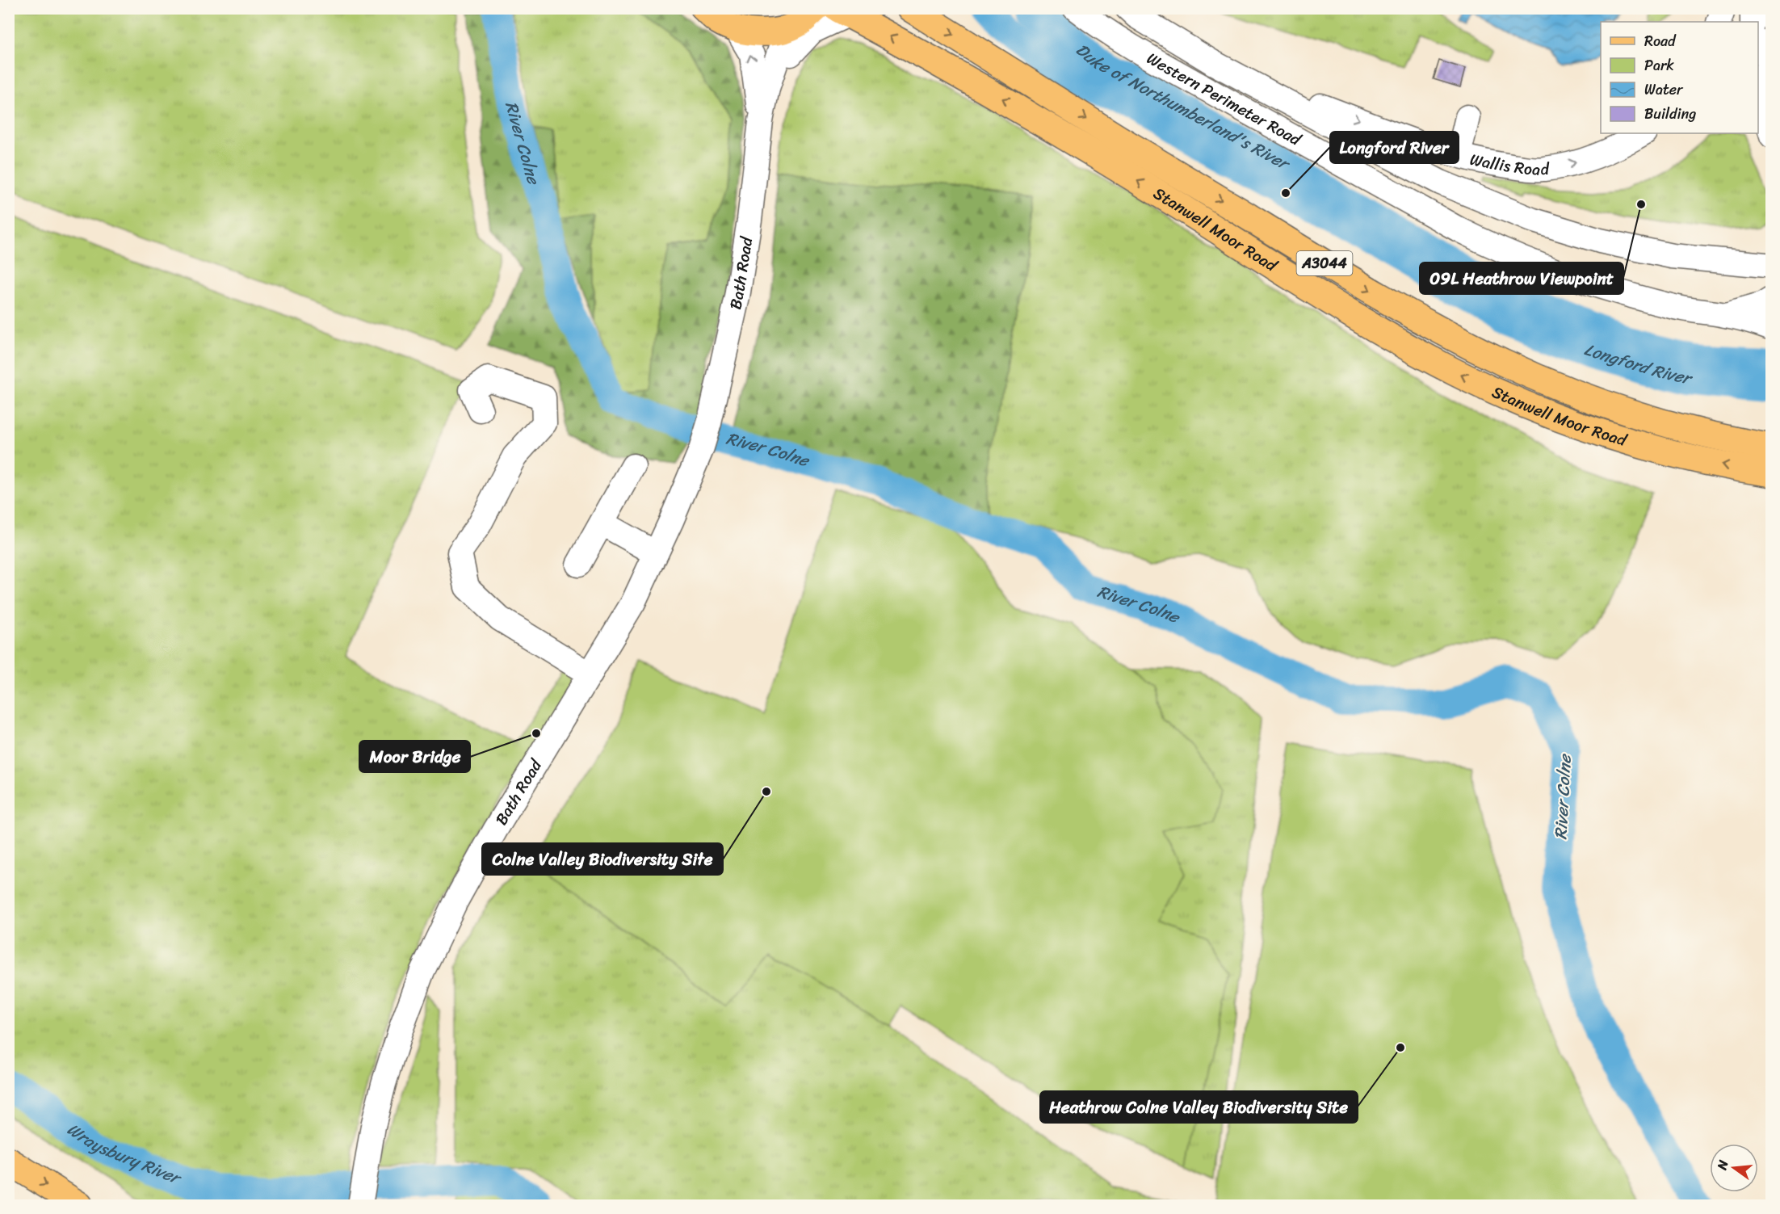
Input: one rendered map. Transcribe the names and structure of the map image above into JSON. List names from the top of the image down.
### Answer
{
  "streets": {
    "main road": ["Stanwell Moor Road", "A3044"],
    "street": ["Western Perimeter Road", "Wallis Road", "Bath Road"]
  },
  "crossings": [
    ["Western Perimeter Road", "Wallis Road"]
  ],
  "one_way": ["Wallis Road"],
  "water": [
    "Duke of Northumberland's River",
    "River Colne",
    "Longford River",
    "Wraysbury River"
  ],
  "places": [
    "Longford River",
    "09L Heathrow Viewpoint",
    "Moor Bridge",
    "Colne Valley Biodiversity Site",
    "Heathrow Colne Valley Biodiversity Site"
  ],
  "legend": [
    "Road",
    "Park",
    "Water",
    "Building"
  ],
  "north": "left"
}
